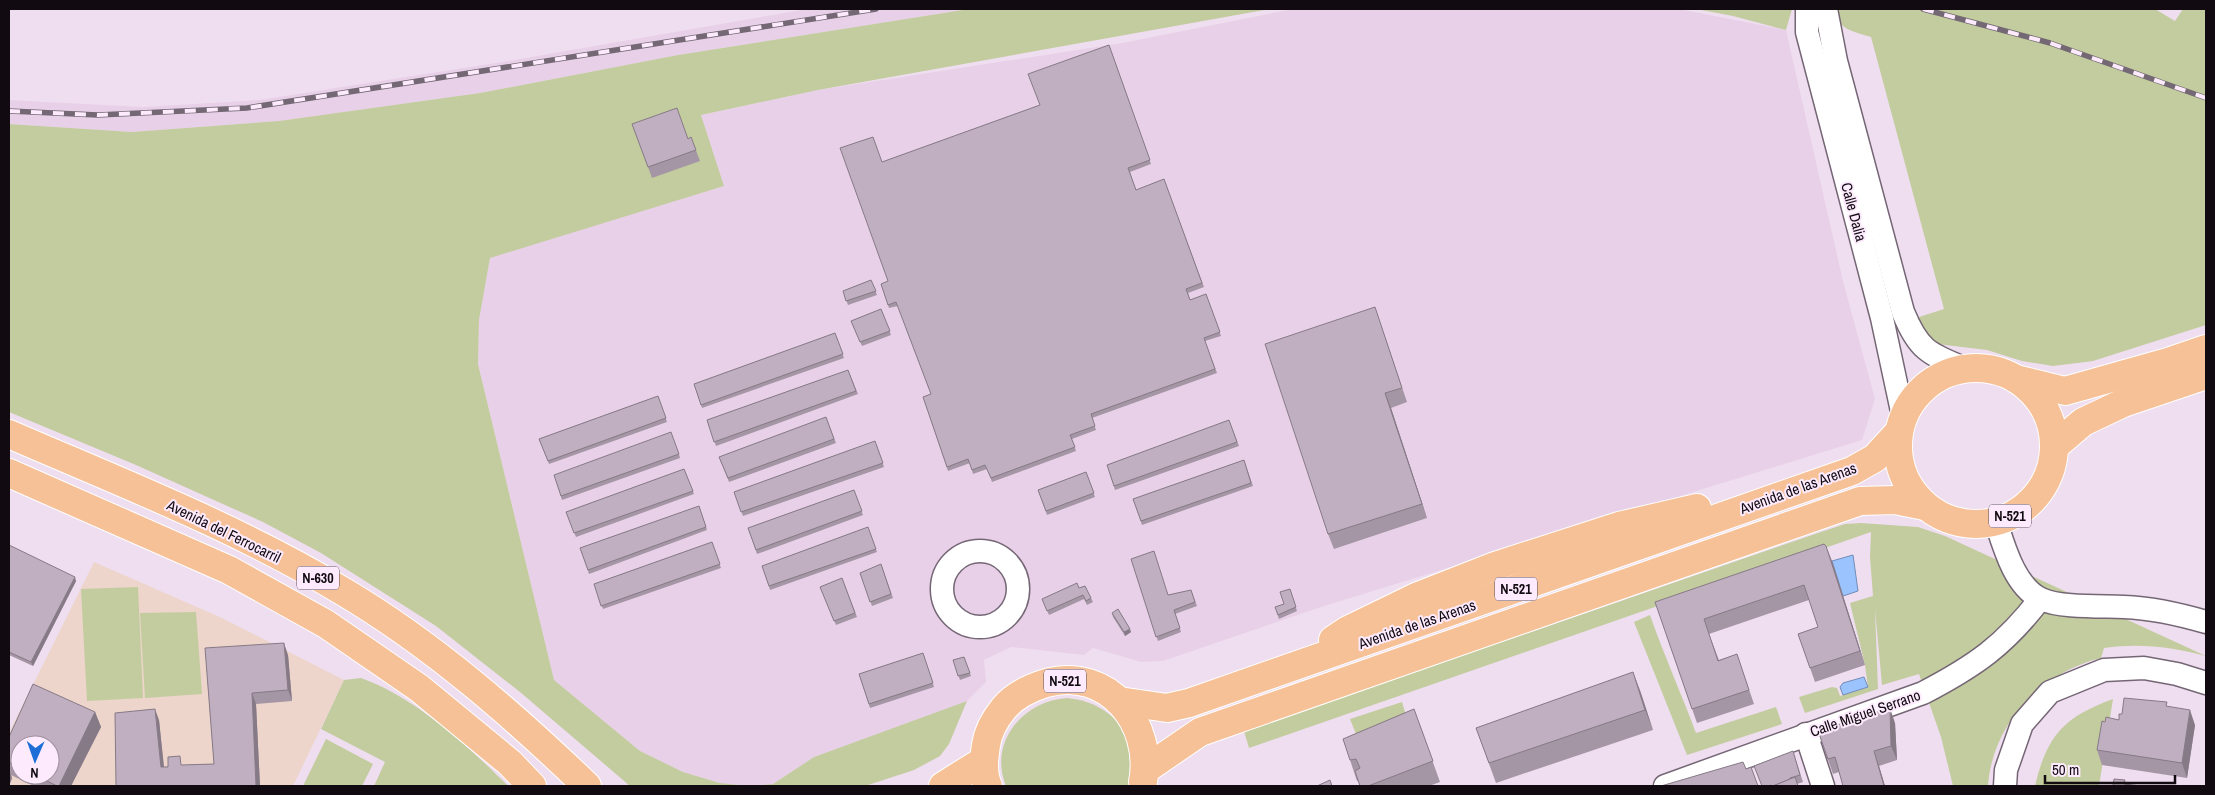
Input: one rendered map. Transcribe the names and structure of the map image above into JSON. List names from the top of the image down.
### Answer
{
  "streets": {
    "highway": [
      "Avenida de las Arenas",
      "N-521",
      "Avenida del Ferrocarril",
      "N-630"
    ],
    "street": ["Calle Dalia", "Calle Miguel Serrano"]
  },
  "crossings": [
    ["Calle Dalia", "Avenida de las Arenas"],
    ["Calle Dalia", "N-521"],
    ["Avenida de las Arenas", "N-521"]
  ],
  "scale_bar": "50 m",
  "north": "bottom"
}
